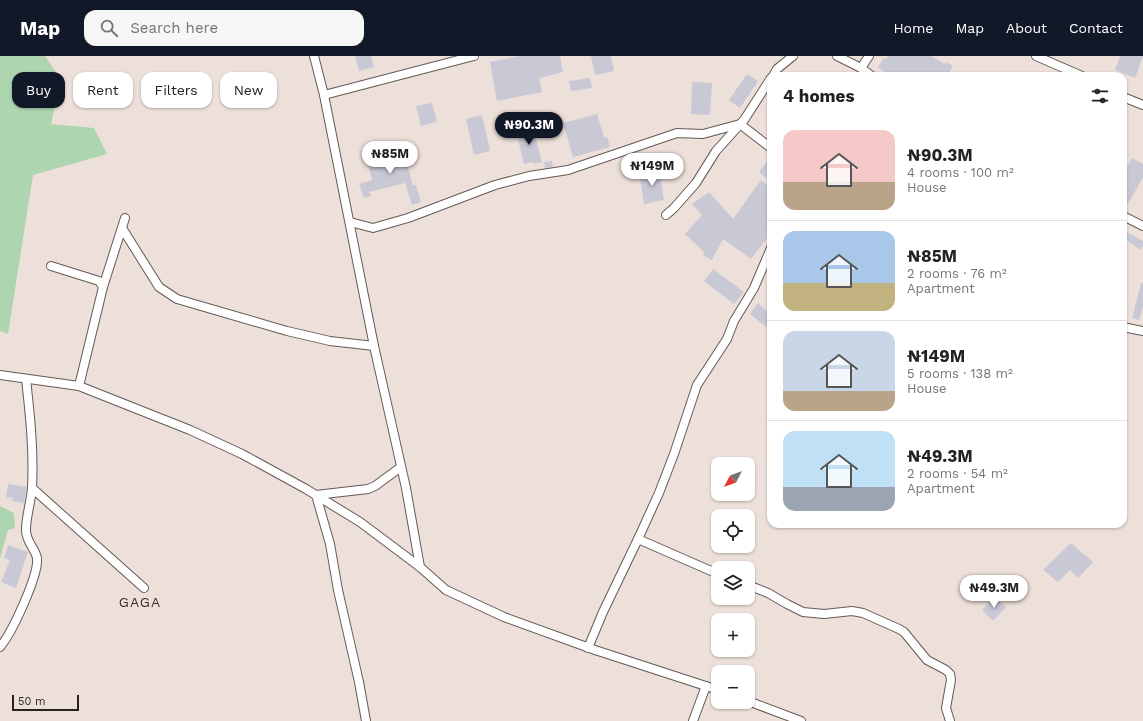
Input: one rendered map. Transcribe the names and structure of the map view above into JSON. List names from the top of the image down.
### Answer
{
  "districts": ["GAGA"],
  "scale_bar": "50 m",
  "north": "bottom left",
  "page": {
    "header": "Map",
    "search": "Search here",
    "nav": [
      "Home",
      "Map",
      "About",
      "Contact"
    ],
    "chip": [
      "Buy",
      "Rent",
      "Filters",
      "New"
    ],
    "heading": "4 homes",
    "price": [
      "₦90.3M",
      "₦85M",
      "₦149M",
      "₦49.3M"
    ],
    "list": [
      {
        "name": "₦90.3M",
        "note": "4 rooms · 100 m² · House"
      },
      {
        "name": "₦85M",
        "note": "2 rooms · 76 m² · Apartment"
      },
      {
        "name": "₦149M",
        "note": "5 rooms · 138 m² · House"
      },
      {
        "name": "₦49.3M",
        "note": "2 rooms · 54 m² · Apartment"
      }
    ],
    "map_buttons": ["+", "−"],
    "scale": "50 m"
  }
}
